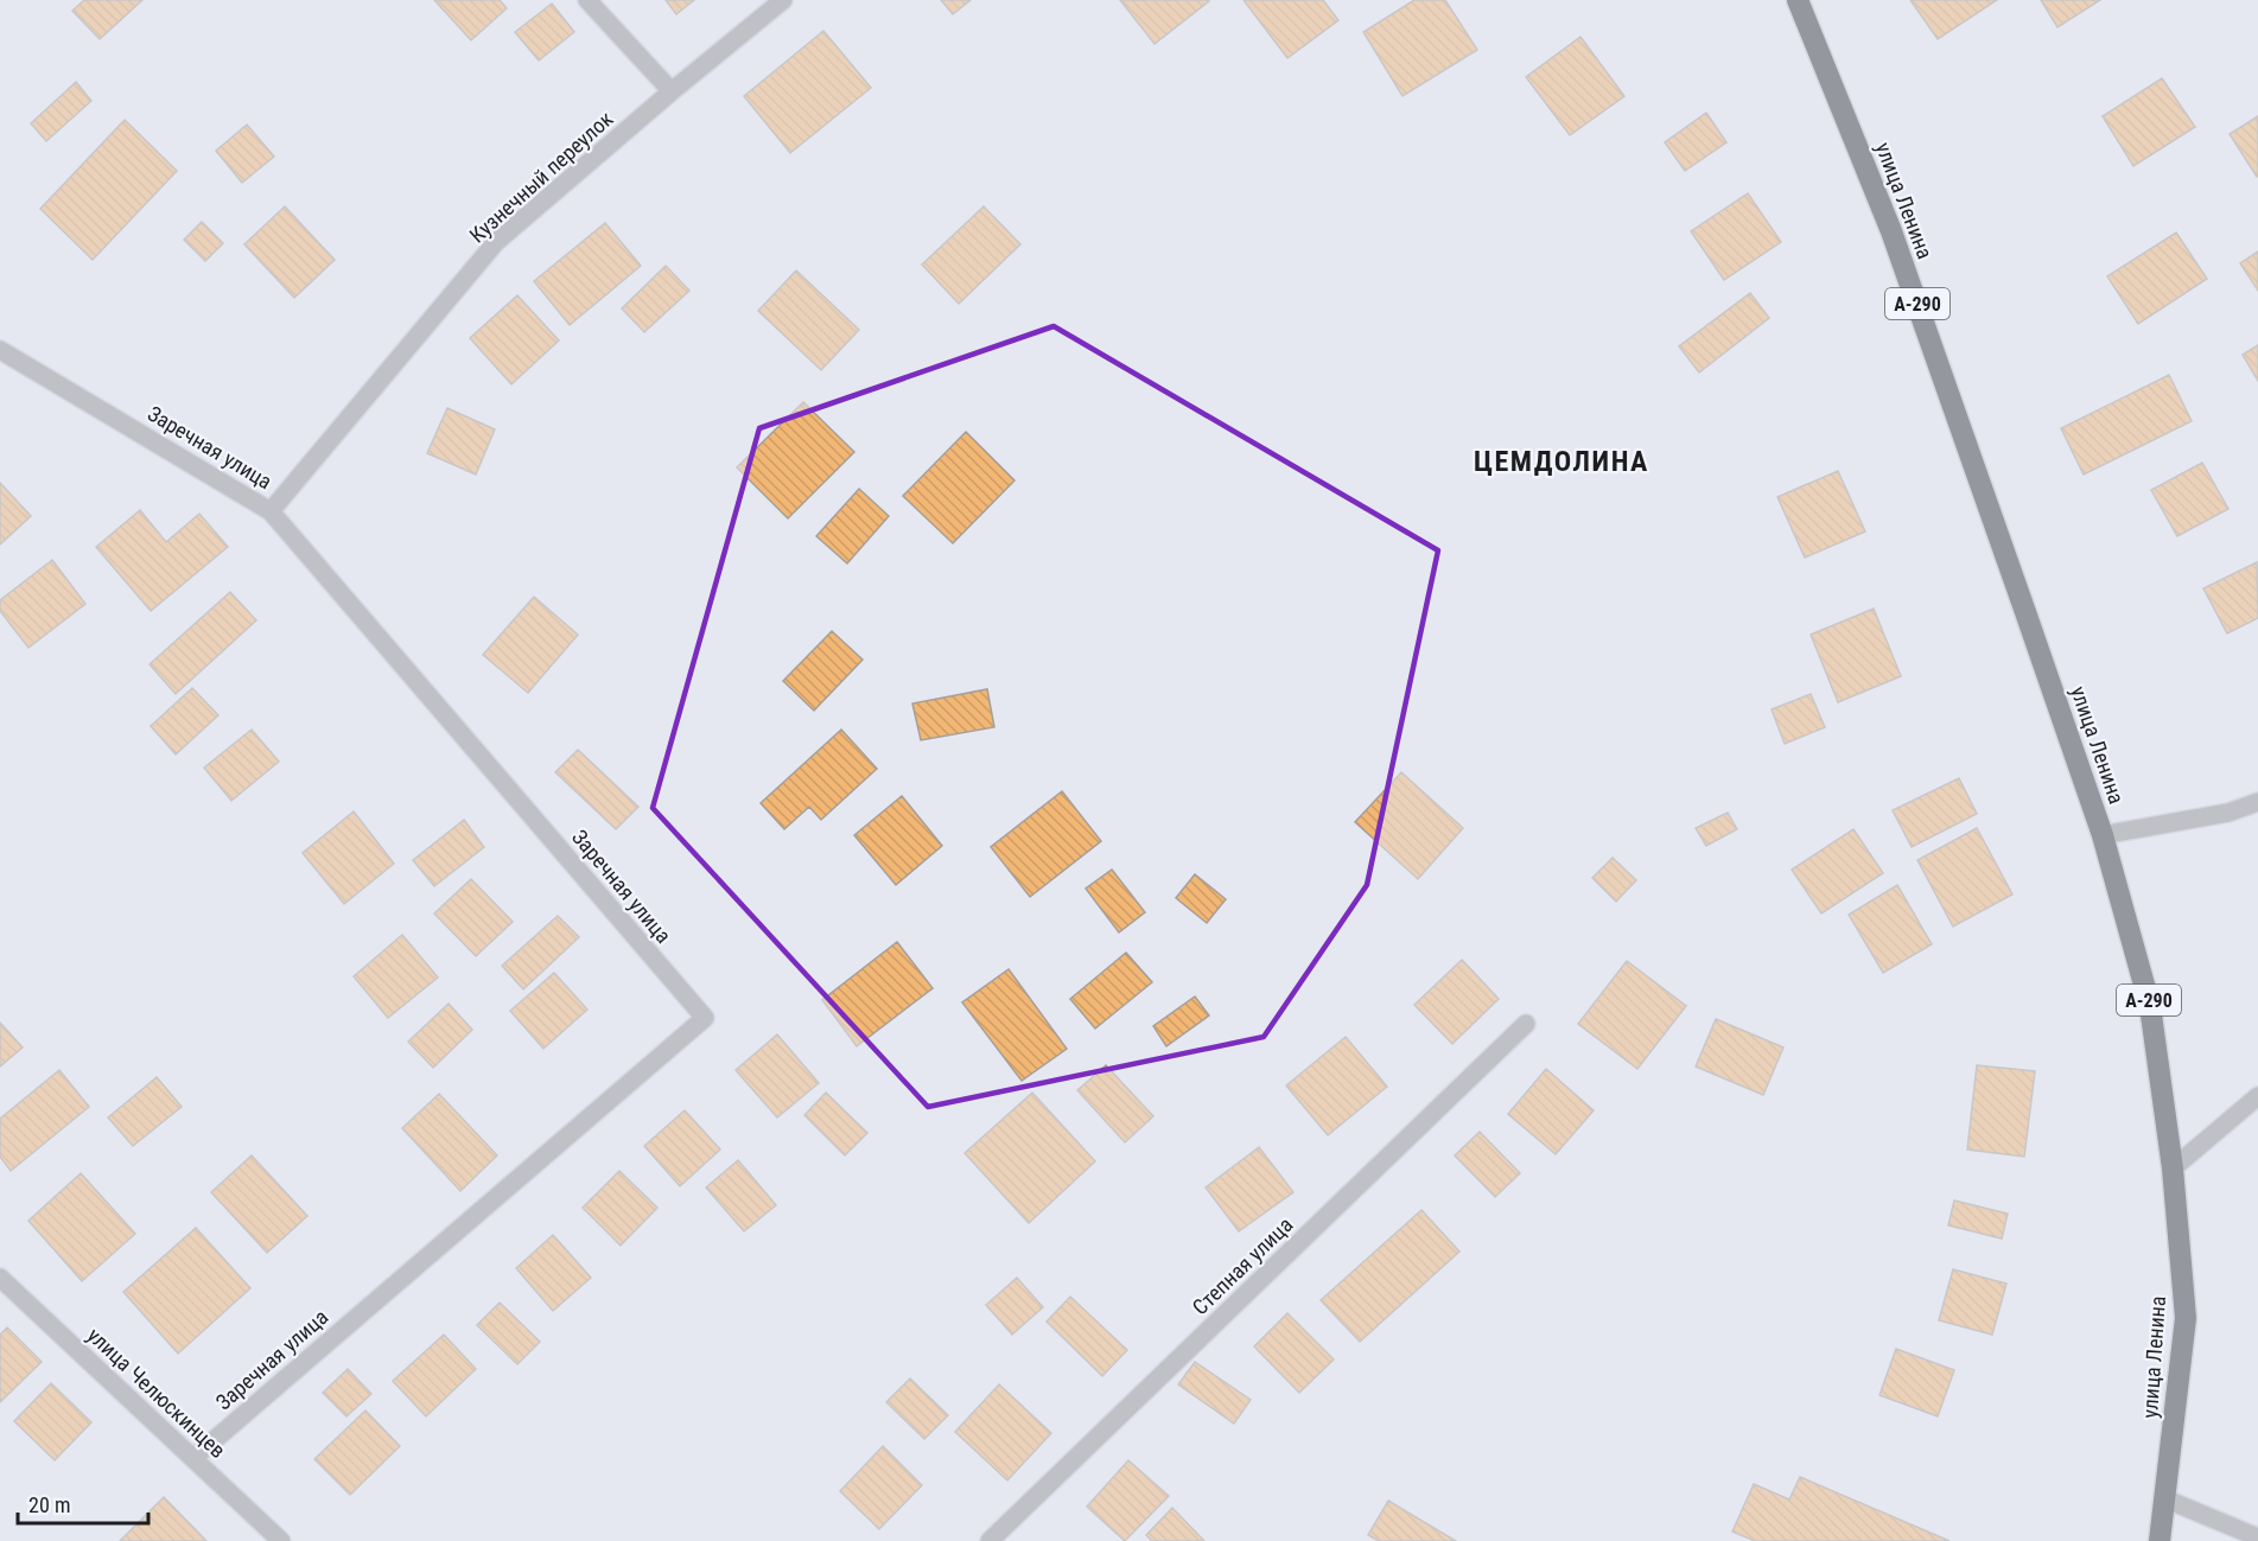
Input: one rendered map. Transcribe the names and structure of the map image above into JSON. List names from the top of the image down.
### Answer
{
  "streets": {
    "highway": ["улица Ленина", "А-290"],
    "street": [
      "Кузнечный переулок",
      "Заречная улица",
      "Степная улица",
      "улица Челюскинцев"
    ]
  },
  "crossings": [
    ["Кузнечный переулок", "Заречная улица"],
    ["Заречная улица", "улица Челюскинцев"]
  ],
  "districts": ["ЦЕМДОЛИНА"],
  "scale_bar": "20 m"
}
